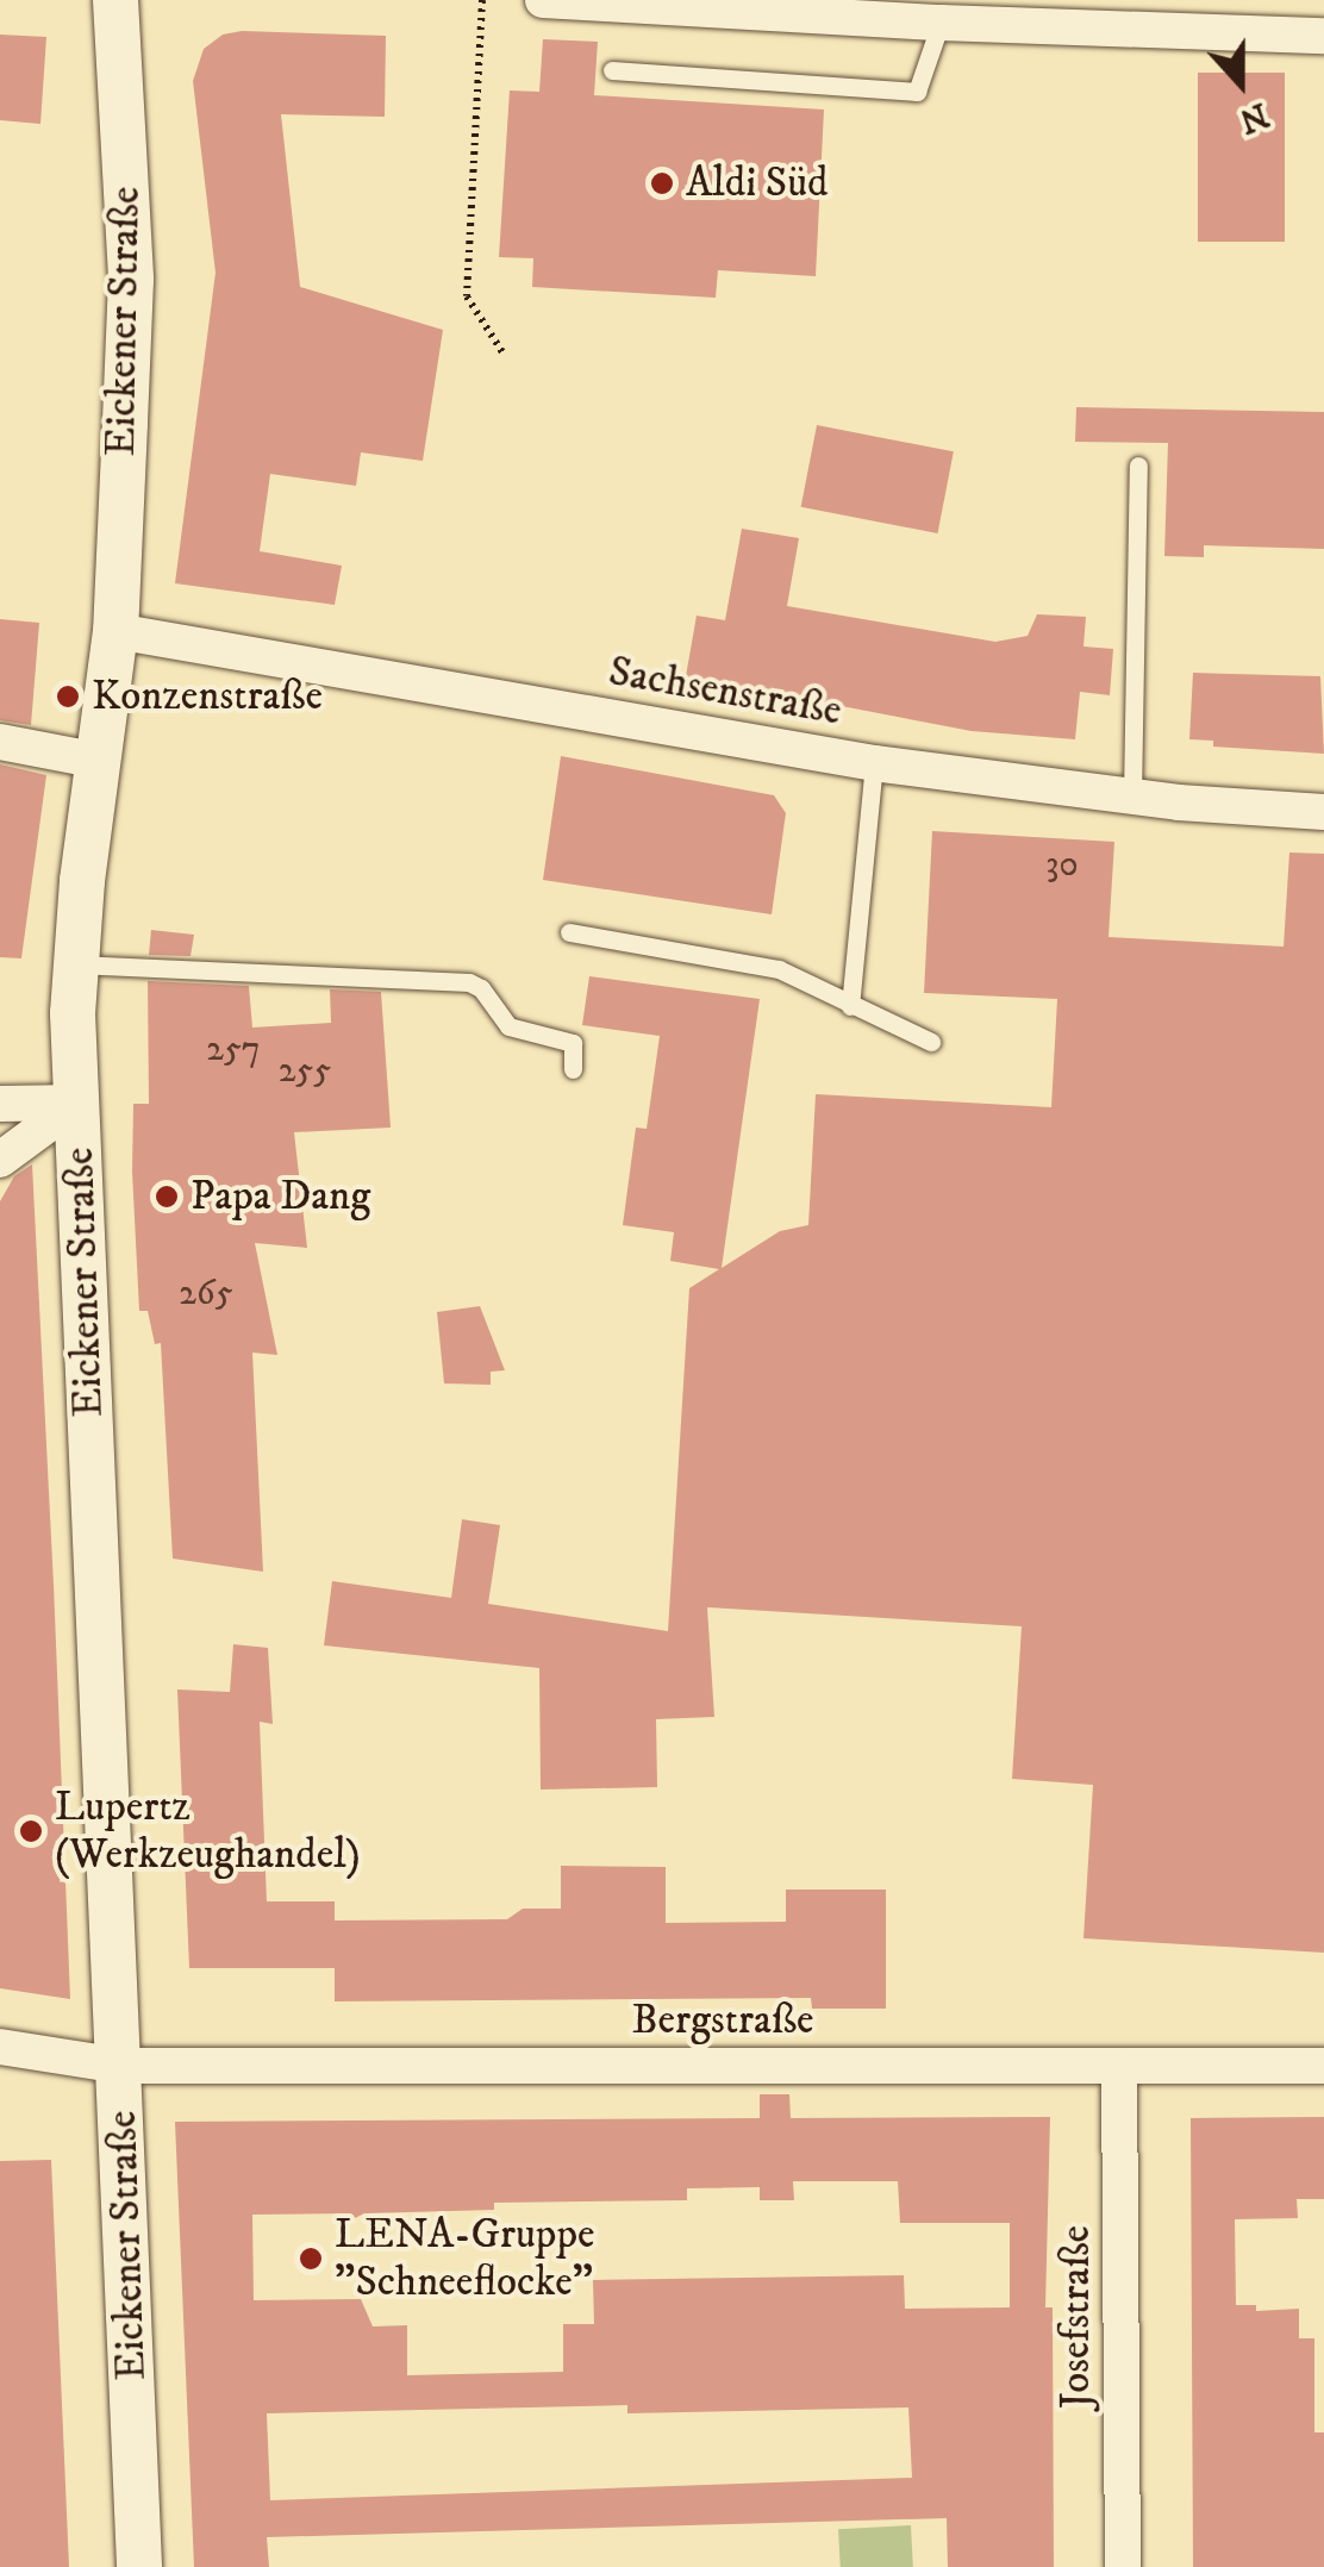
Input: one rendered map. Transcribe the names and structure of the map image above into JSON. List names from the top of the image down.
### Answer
{
  "streets": {
    "street": [
      "Eickener Straße",
      "Sachsenstraße",
      "Bergstraße",
      "Josefstraße"
    ]
  },
  "crossings": [
    ["Eickener Straße", "Sachsenstraße"],
    ["Eickener Straße", "Bergstraße"],
    ["Bergstraße", "Josefstraße"]
  ],
  "places": [
    "Aldi Süd",
    "Konzenstraße",
    "Papa Dang",
    "Lupertz (Werkzeughandel)",
    "LENA-Gruppe \"Schneeflocke\""
  ],
  "house_numbers": [
    "30",
    "257",
    "255",
    "265"
  ],
  "north": "bottom"
}
